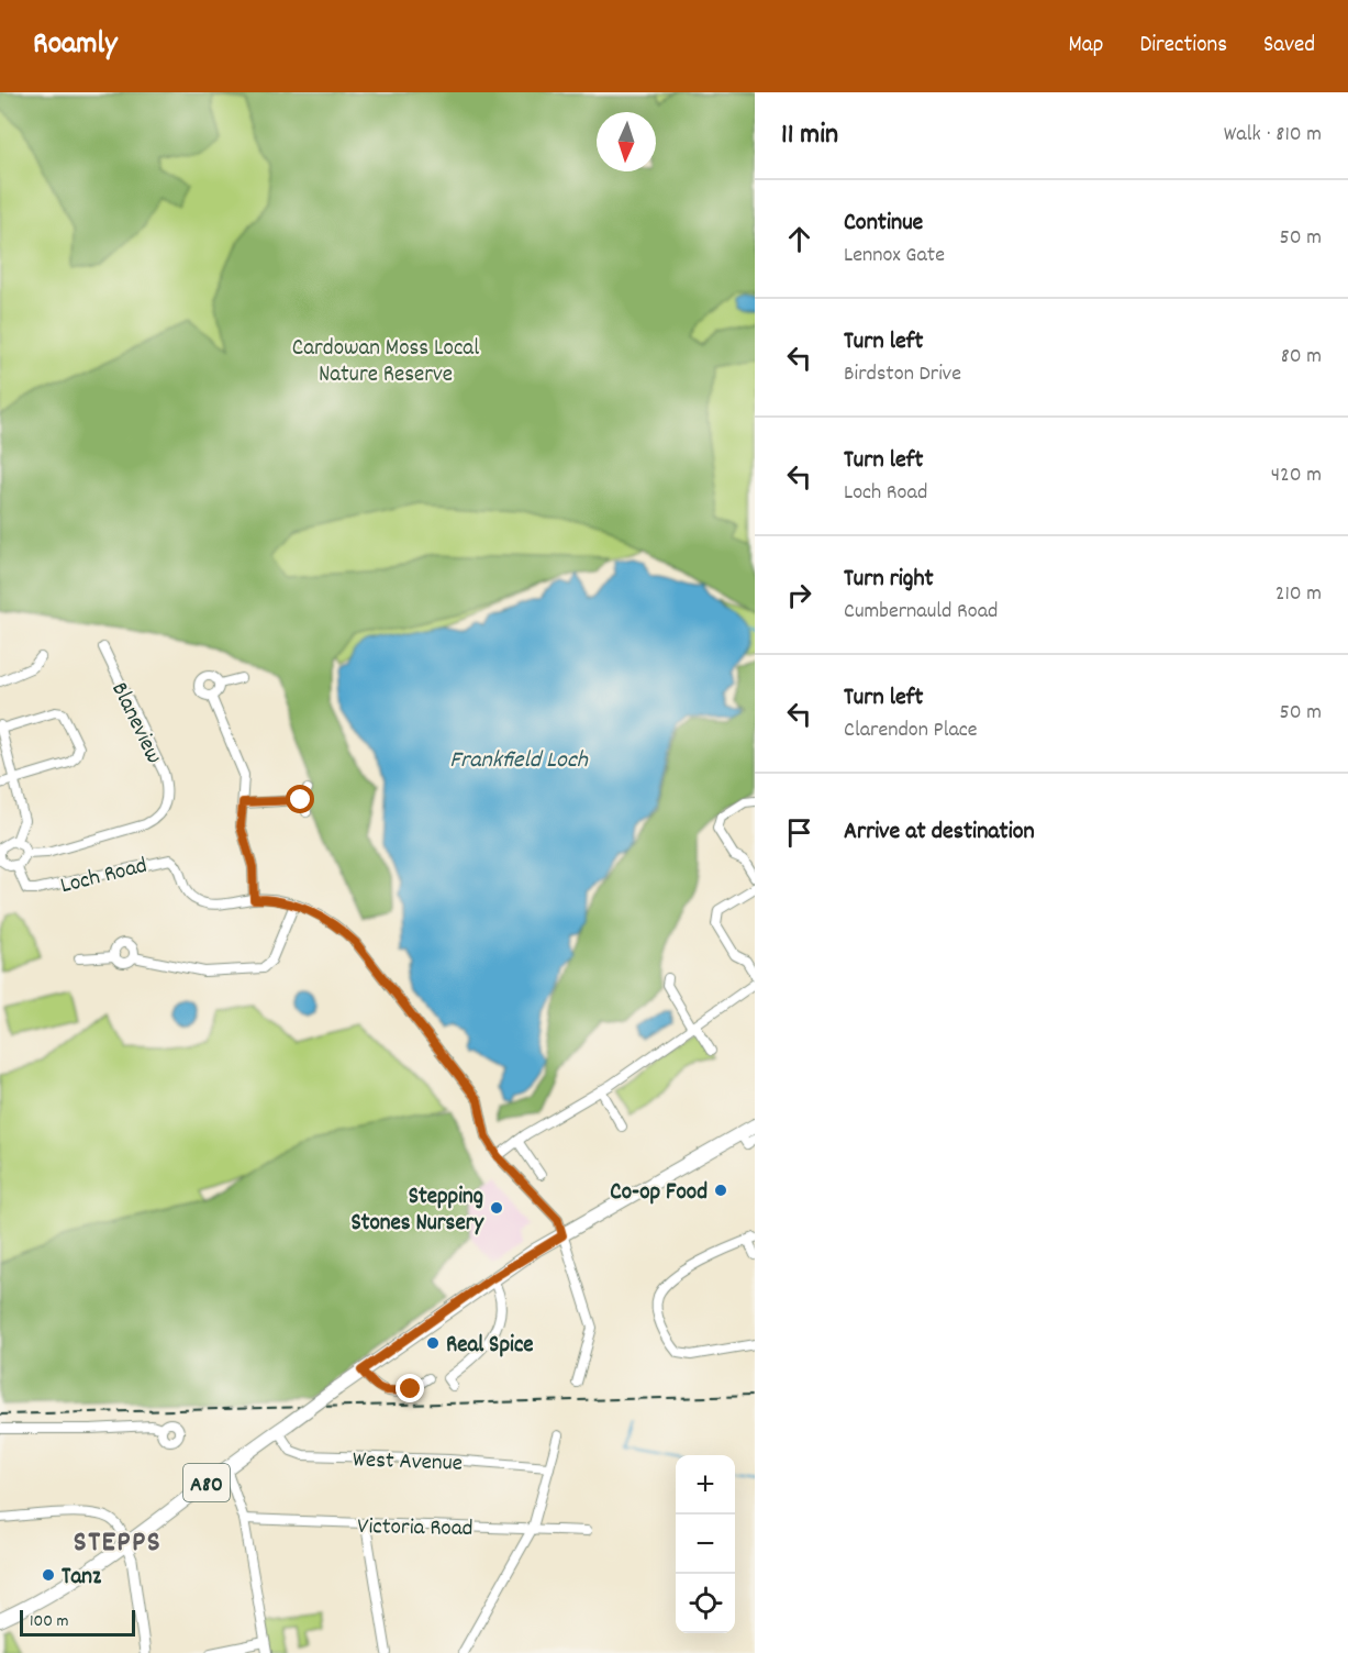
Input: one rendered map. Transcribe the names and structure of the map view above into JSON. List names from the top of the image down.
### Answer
{
  "streets": {
    "main road": ["A80"],
    "street": [
      "Blaneview",
      "Loch Road",
      "West Avenue",
      "Victoria Road"
    ]
  },
  "crossings": [
    ["Blaneview", "Loch Road"],
    ["Loch Road", "A80"],
    ["West Avenue", "A80"]
  ],
  "districts": ["STEPPS"],
  "water": ["Frankfield Loch"],
  "parks": ["Cardowan Moss Local Nature Reserve"],
  "places": [
    "Co-op Food",
    "Stepping Stones Nursery",
    "Real Spice",
    "Tanz"
  ],
  "scale_bar": "100 m",
  "north": "bottom",
  "page": {
    "header": "Roamly",
    "nav": ["Map", "Directions", "Saved"],
    "heading": ["11 min", "Walk · 810 m"],
    "list": [
      ["Continue", "Lennox Gate", "50 m"],
      ["Turn left", "Birdston Drive", "80 m"],
      ["Turn left", "Loch Road", "420 m"],
      ["Turn right", "Cumbernauld Road", "210 m"],
      ["Turn left", "Clarendon Place", "50 m"],
      "Arrive at destination"
    ],
    "map_buttons": ["+", "−"],
    "scale": "100 m"
  }
}
